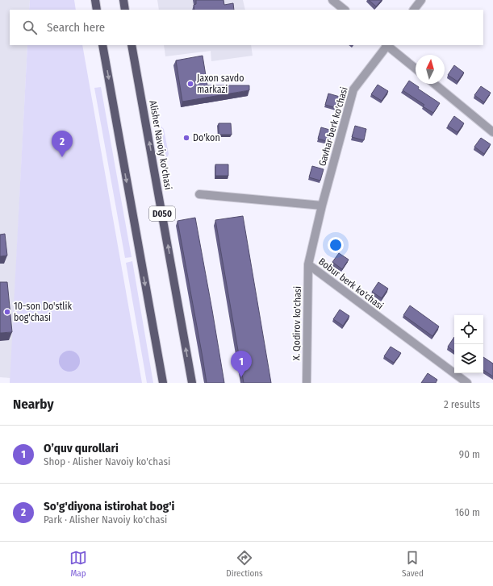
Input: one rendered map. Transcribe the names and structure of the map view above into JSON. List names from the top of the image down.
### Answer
{
  "streets": {
    "main road": ["Alisher Navoiy ko'chasi", "D050"],
    "street": ["Gavhar berk ko'chasi", "Bobur berk ko'chasi", "X. Qodirov ko'chasi"]
  },
  "crossings": [
    ["Gavhar berk ko'chasi", "Bobur berk ko'chasi"],
    ["Bobur berk ko'chasi", "X. Qodirov ko'chasi"]
  ],
  "places": ["Jaxon savdo markazi", "Do'kon", "10-son Do'stlik bog'chasi"],
  "north": "top",
  "page": {
    "search": "Search here",
    "pins": ["2", "1"],
    "heading": ["Nearby", "2 results"],
    "list": [
      {
        "mark": "1",
        "name": "O’quv qurollari",
        "note": "Shop · Alisher Navoiy ko'chasi",
        "value": "90 m"
      },
      {
        "mark": "2",
        "name": "So'g'diyona istirohat bog'i",
        "note": "Park · Alisher Navoiy ko'chasi",
        "value": "160 m"
      }
    ],
    "nav": ["Map", "Directions", "Saved"]
  }
}
